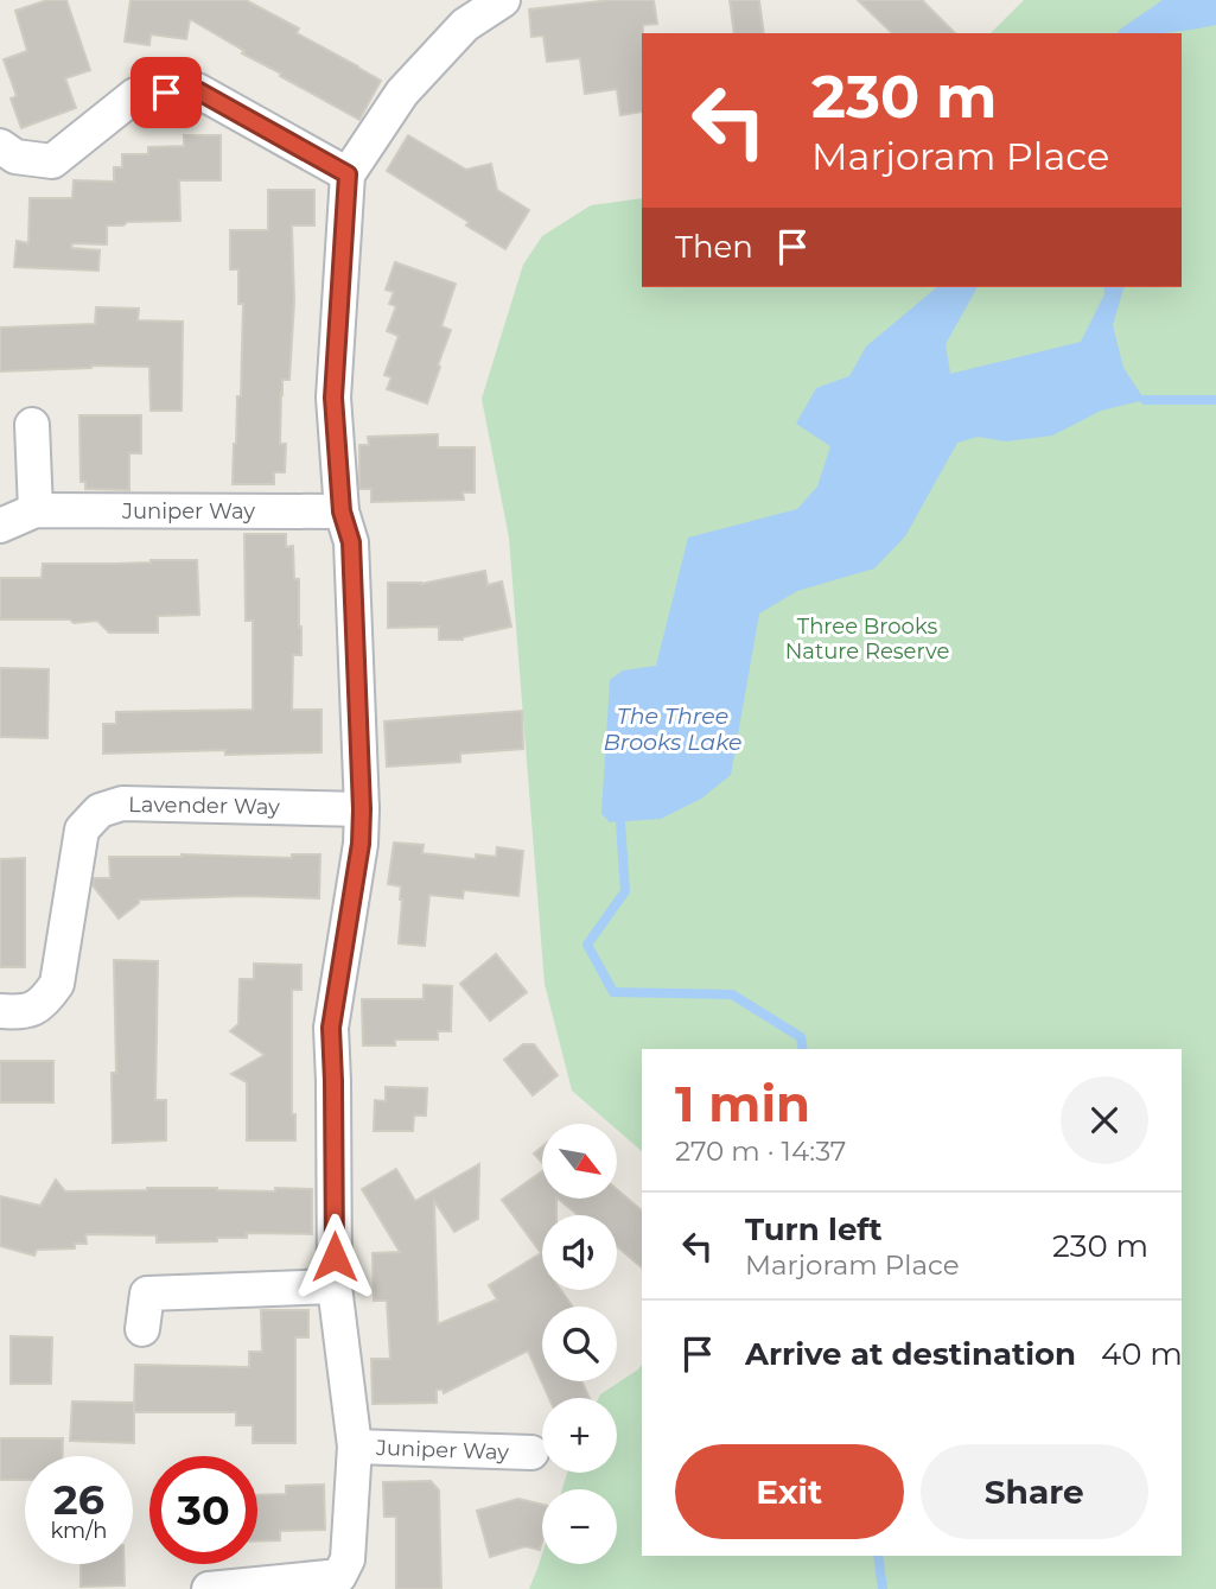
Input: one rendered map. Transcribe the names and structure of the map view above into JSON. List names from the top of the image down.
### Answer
{
  "streets": {
    "street": ["Juniper Way", "Lavender Way"]
  },
  "crossings": [
    ["Juniper Way", "Lavender Way"]
  ],
  "water": ["The Three Brooks Lake"],
  "parks": ["Three Brooks Nature Reserve"],
  "north": "bottom right",
  "page": {
    "turn": ["230 m", "Marjoram Place"],
    "then": "Then",
    "heading": ["1 min", "270 m · 14:37"],
    "map_buttons": ["+", "−"],
    "list": [
      {
        "name": "Turn left",
        "note": "Marjoram Place",
        "value": "230 m"
      },
      {
        "name": "Arrive at destination",
        "value": "40 m"
      }
    ],
    "buttons": ["Exit", "Share"],
    "speed": "26 km/h",
    "limit": "30"
  }
}
